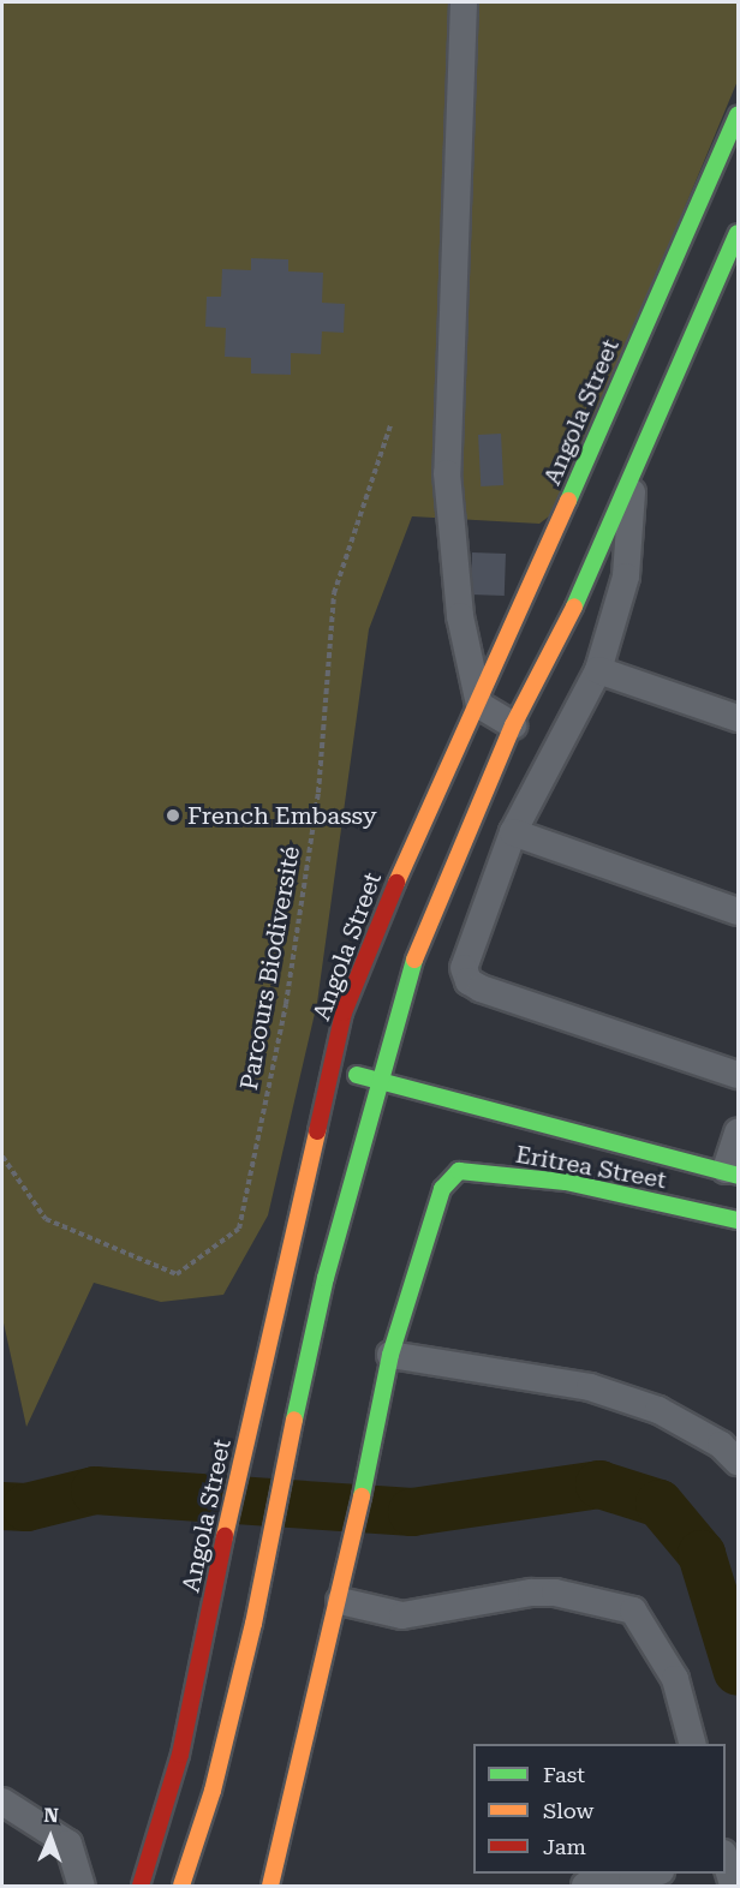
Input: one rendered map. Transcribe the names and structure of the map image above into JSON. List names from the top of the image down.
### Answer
{
  "streets": {
    "main road": ["Angola Street", "Eritrea Street"],
    "path": ["Parcours Biodiversité"]
  },
  "places": ["French Embassy"],
  "legend": ["Fast", "Slow", "Jam"],
  "north": "top"
}
